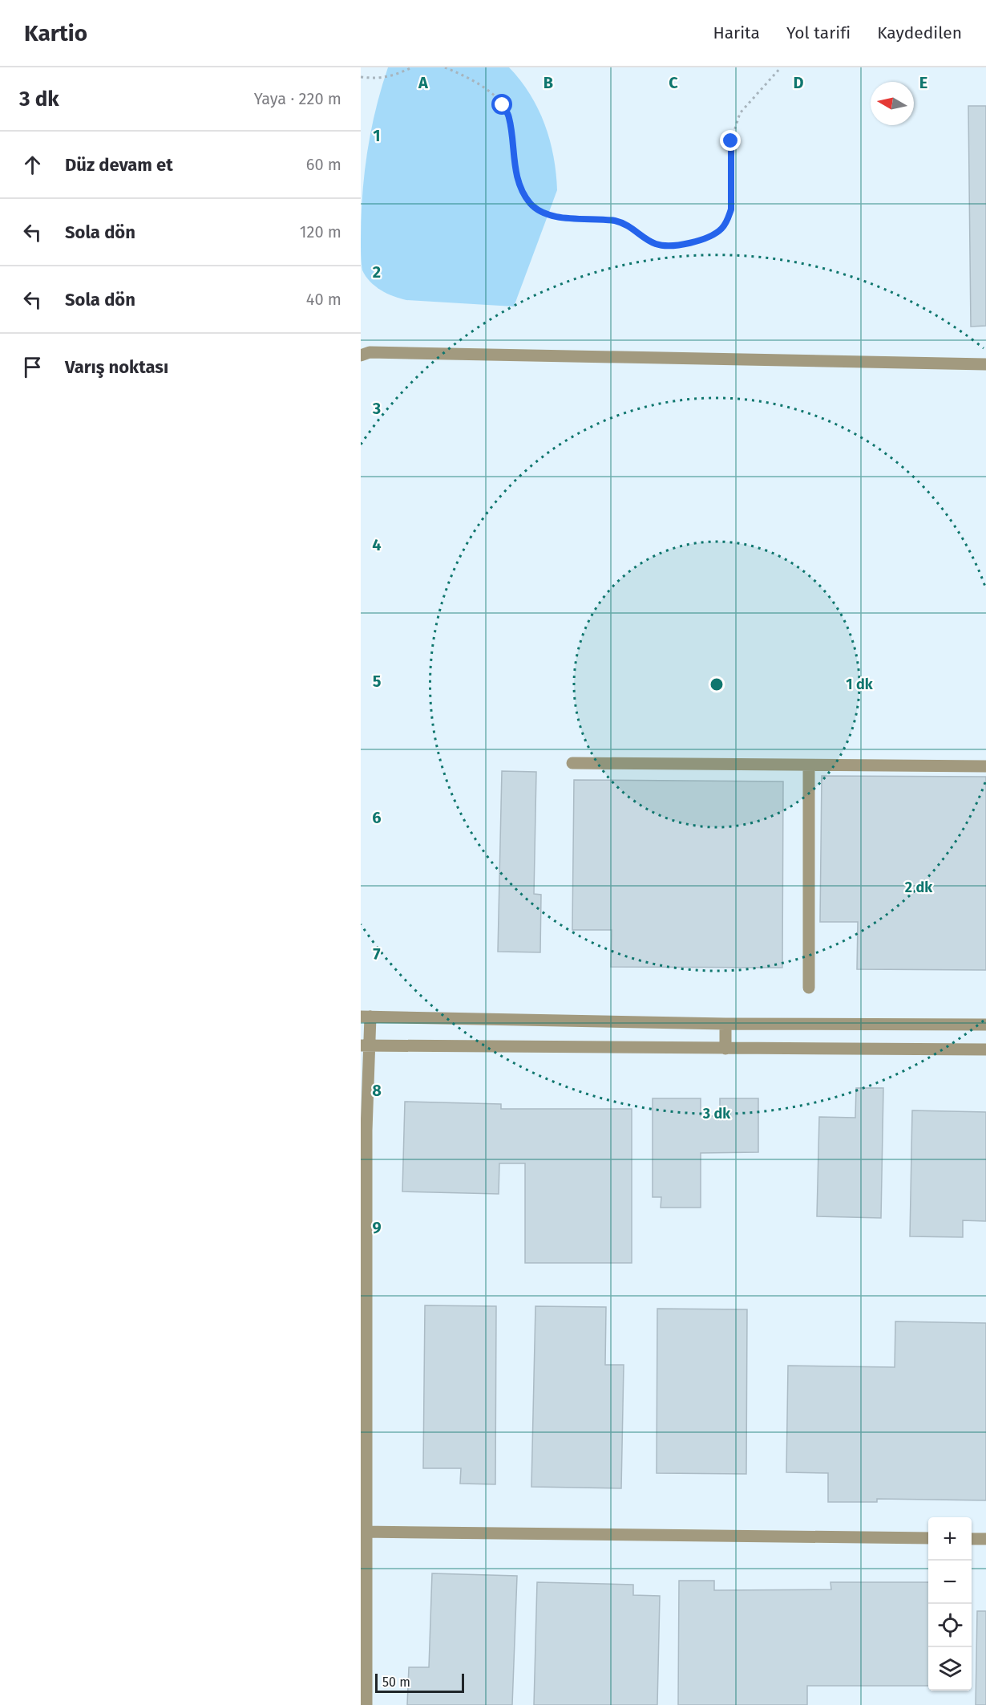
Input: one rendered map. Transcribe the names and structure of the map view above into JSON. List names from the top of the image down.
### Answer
{
  "scale_bar": "50 m",
  "north": "left",
  "page": {
    "header": "Kartio",
    "nav": ["Harita", "Yol tarifi", "Kaydedilen"],
    "heading": ["3 dk", "Yaya · 220 m"],
    "list": [
      ["Düz devam et", "60 m"],
      ["Sola dön", "120 m"],
      ["Sola dön", "40 m"],
      "Varış noktası"
    ],
    "map_buttons": ["+", "−"],
    "scale": "50 m"
  },
  "grid": {
    "columns": [
      "A",
      "B",
      "C",
      "D",
      "E"
    ],
    "rows": [
      "1",
      "2",
      "3",
      "4",
      "5",
      "6",
      "7",
      "8",
      "9"
    ]
  },
  "rings": ["1 dk", "2 dk", "3 dk"]
}
